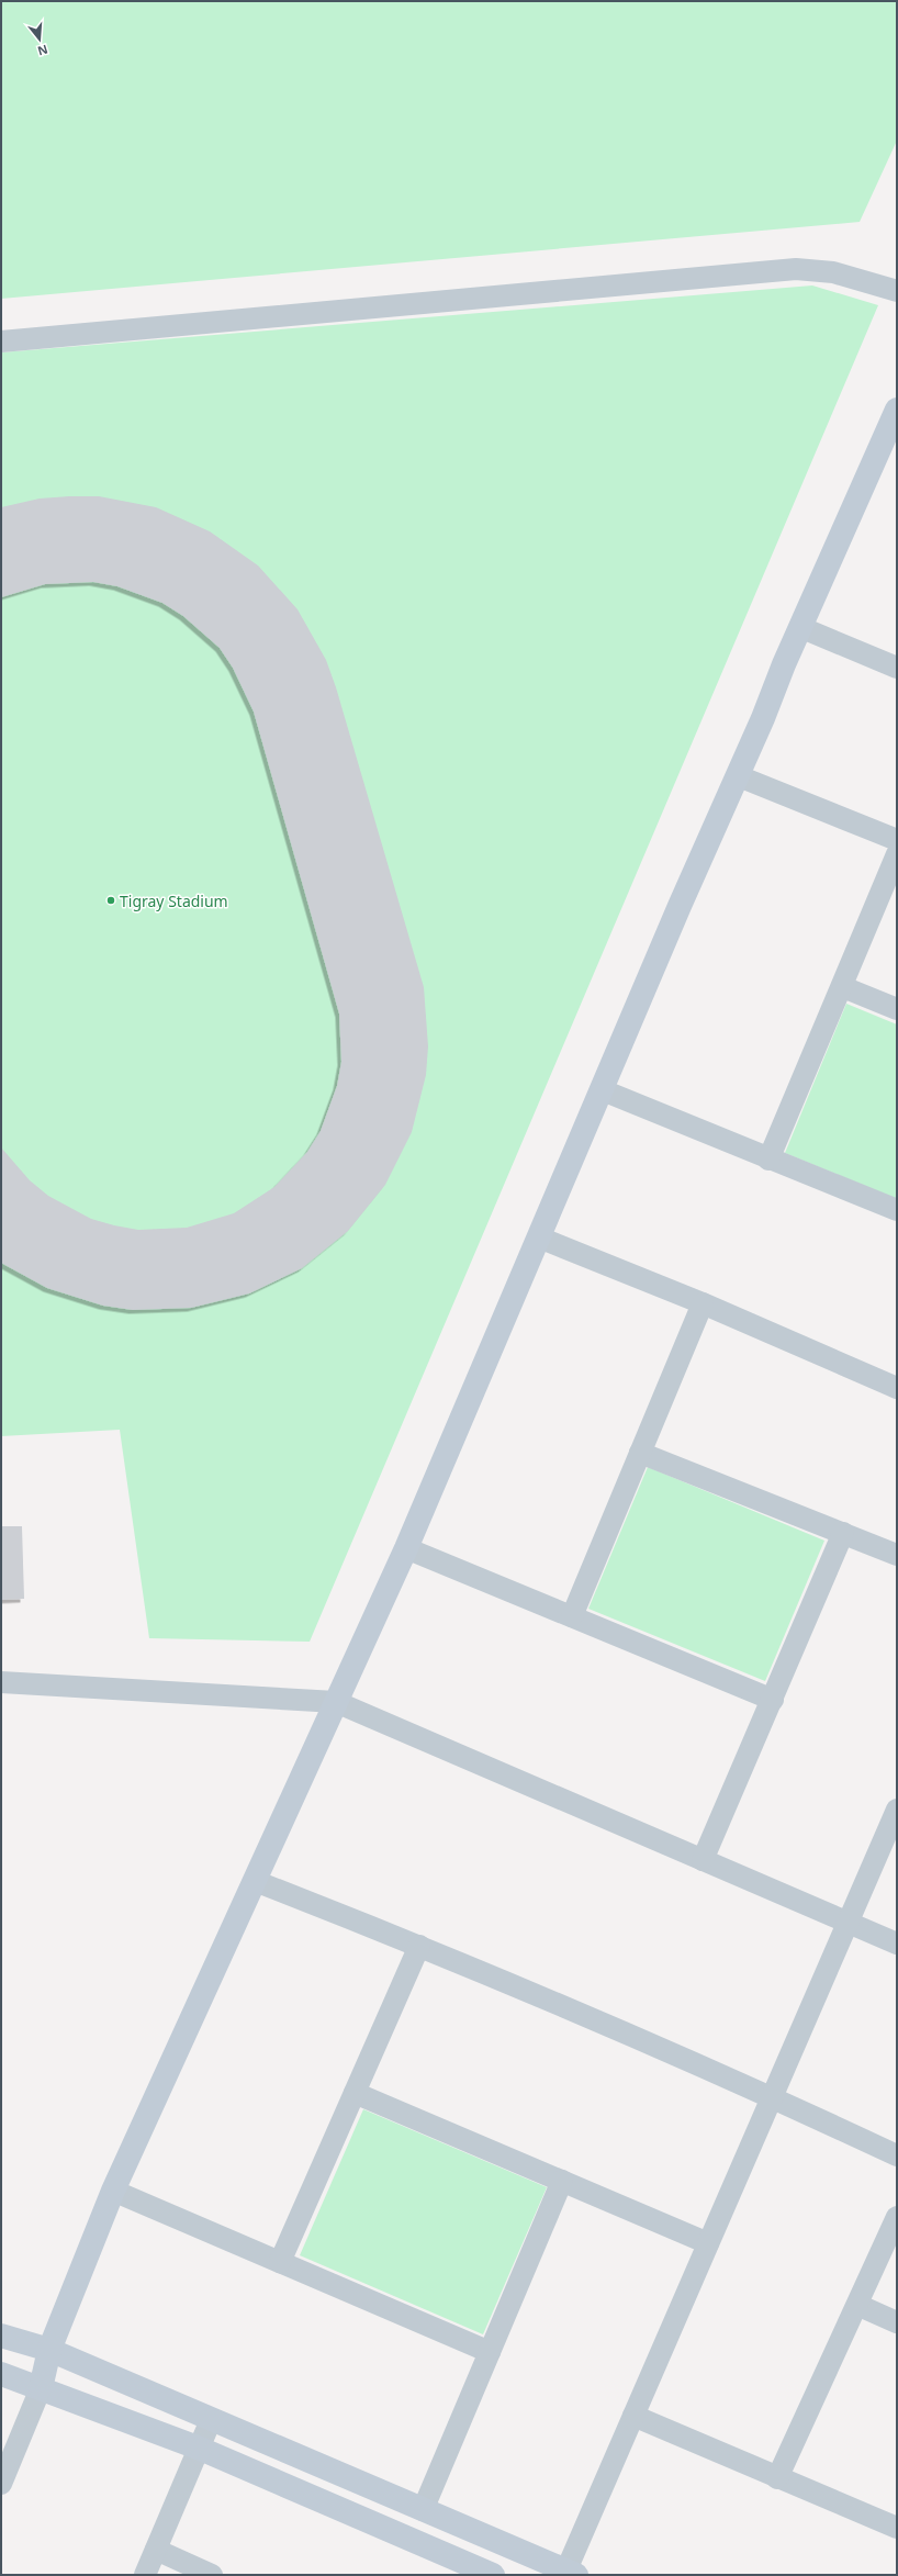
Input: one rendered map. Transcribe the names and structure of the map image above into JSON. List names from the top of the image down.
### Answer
{
  "places": ["Tigray Stadium"],
  "north": "bottom"
}
